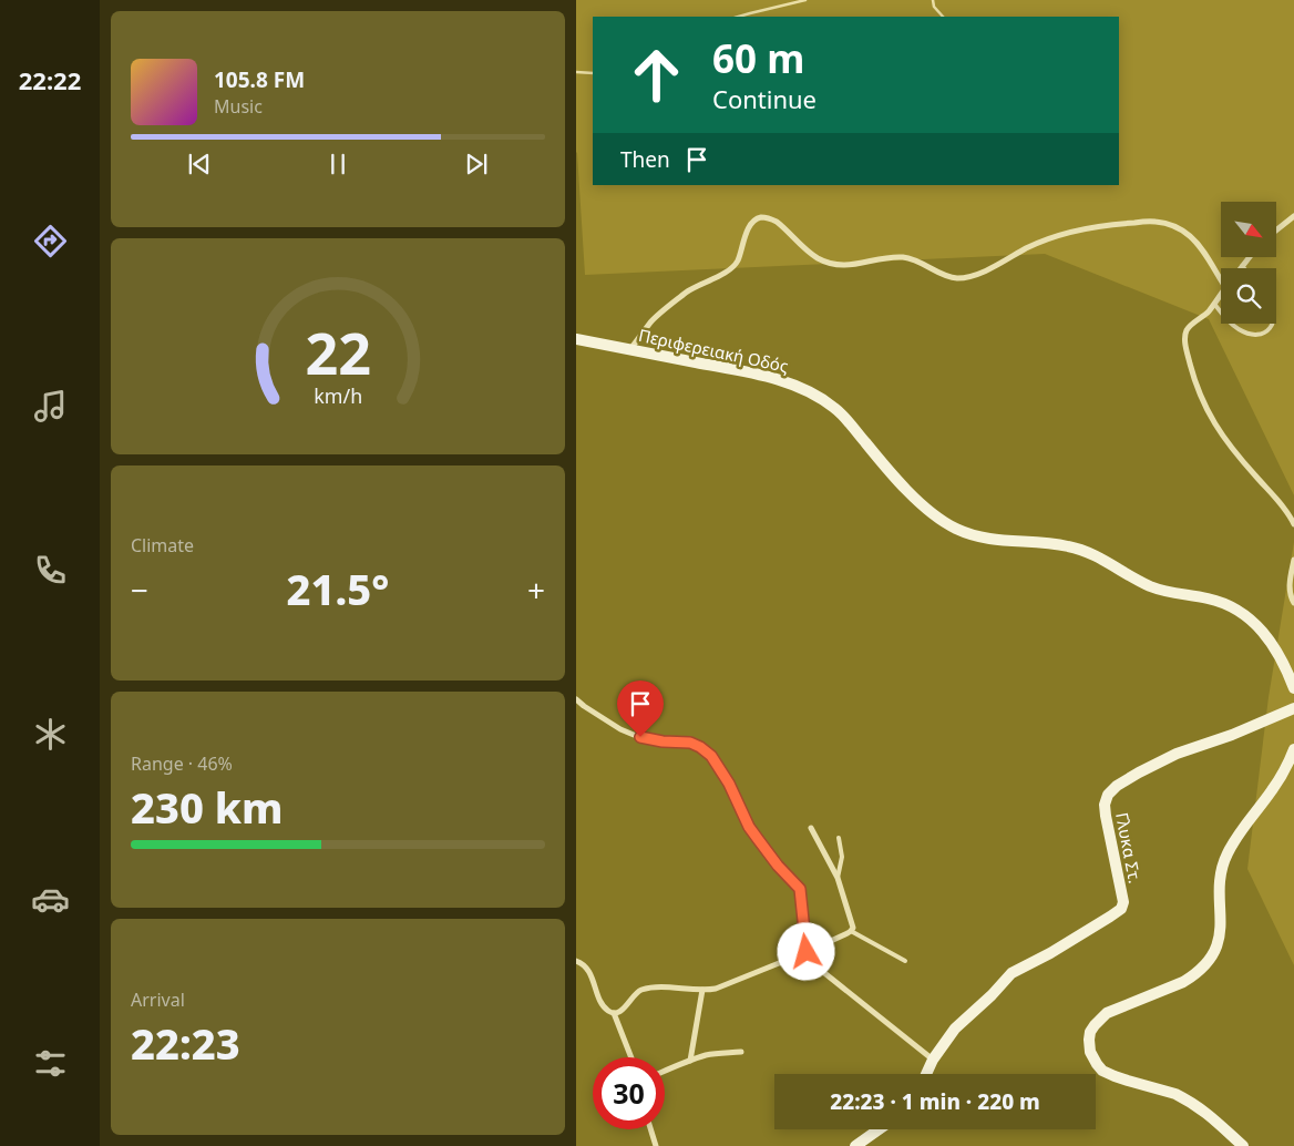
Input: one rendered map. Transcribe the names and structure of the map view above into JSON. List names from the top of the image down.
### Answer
{
  "streets": {
    "main road": ["Περιφερειακή Οδός", "Γλυκα Στ."]
  },
  "north": "bottom right",
  "page": {
    "tabs": "22:22",
    "turn": ["60 m", "Continue"],
    "song": ["105.8 FM", "Music"],
    "then": "Then",
    "tile": [
      "Climate",
      ["Range · 46%", "230 km"],
      ["Arrival", "22:23"]
    ],
    "heat": ["−", "21.5°", "+"],
    "limit": "30",
    "trip": "22:23 · 1 min · 220 m",
    "gauge": ["22", "km/h"]
  }
}
